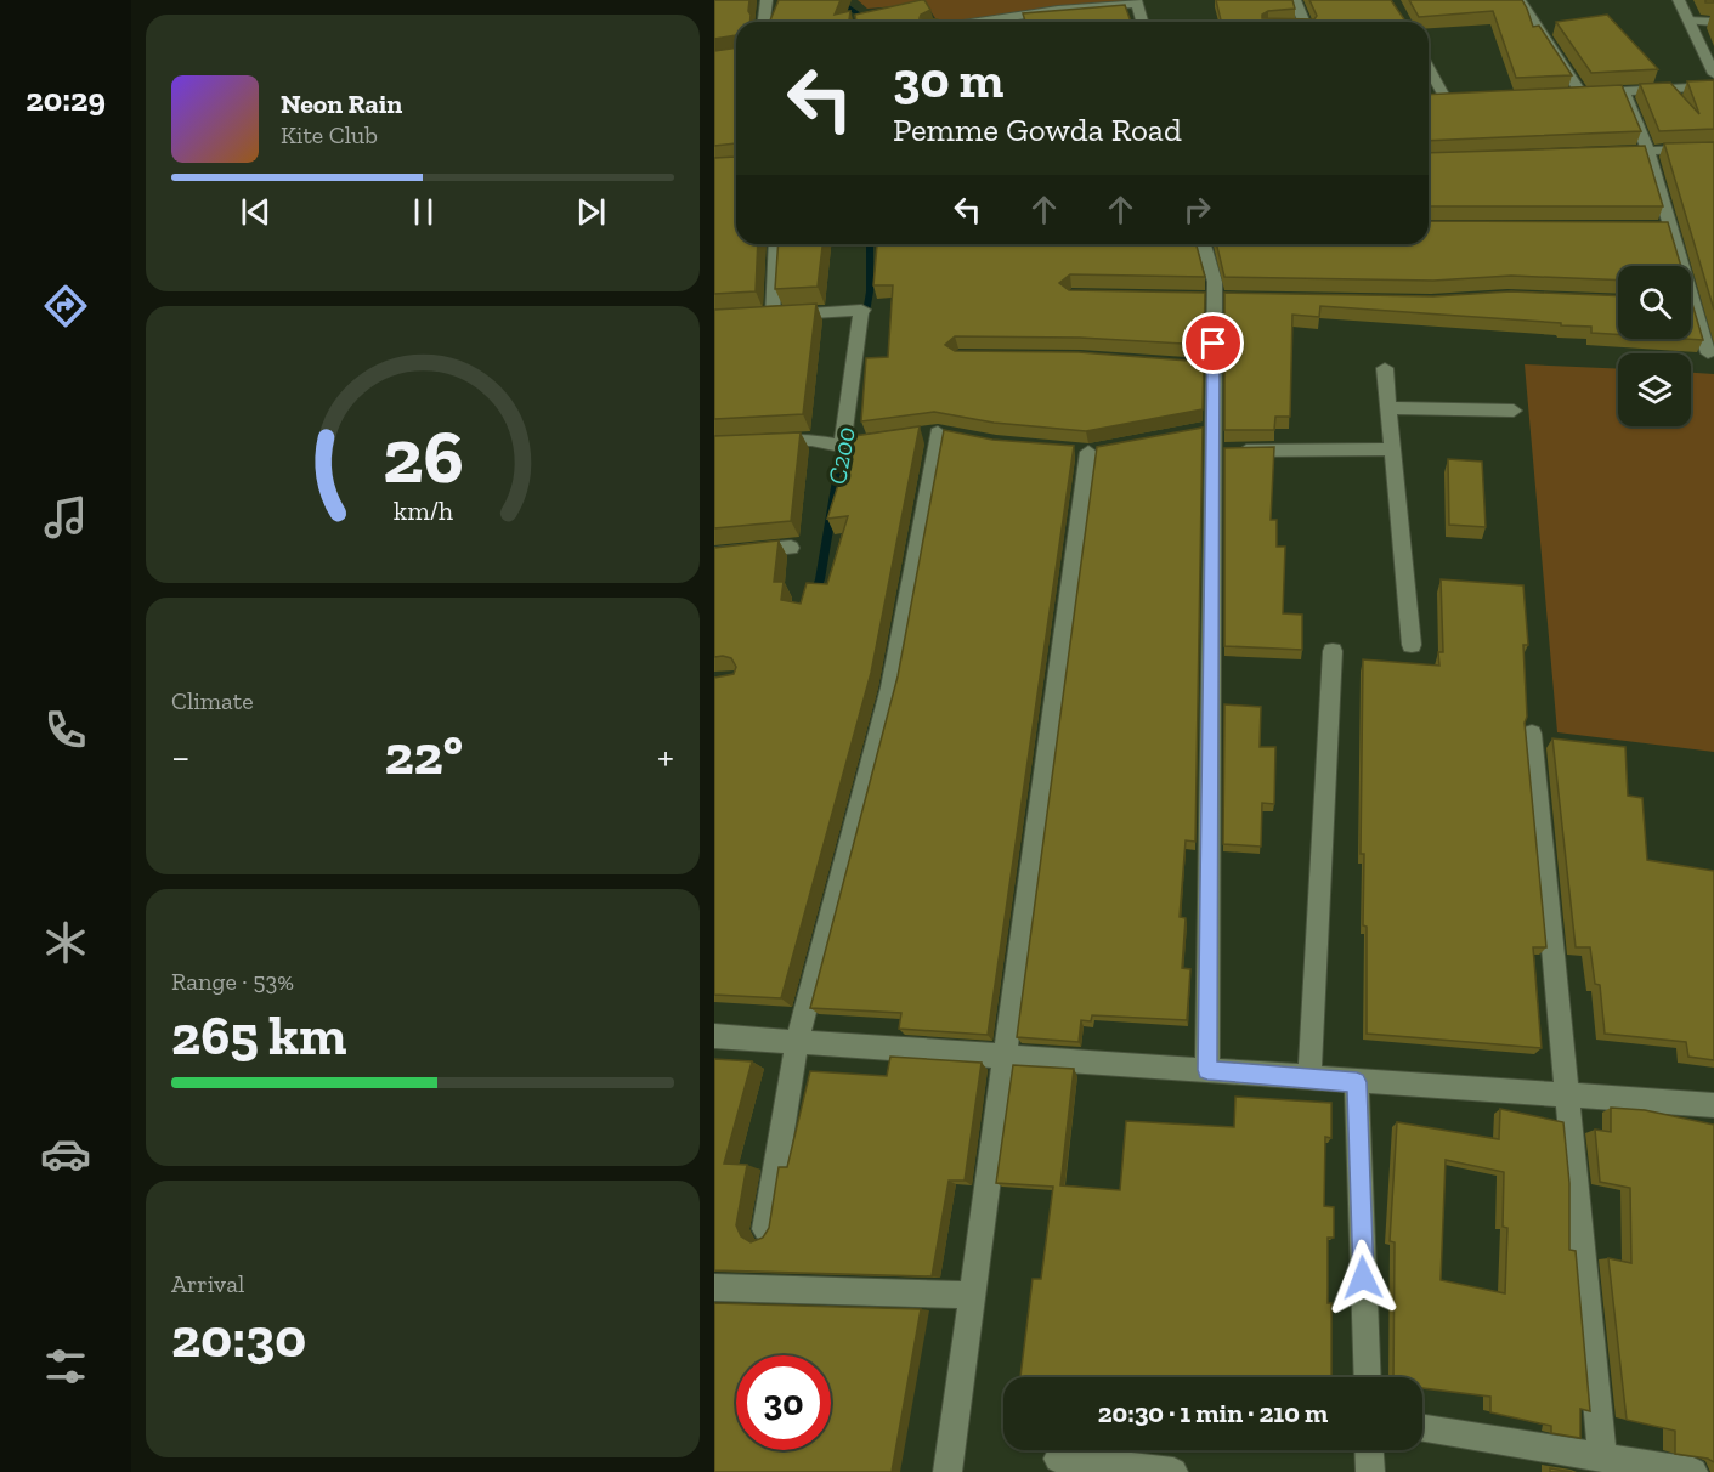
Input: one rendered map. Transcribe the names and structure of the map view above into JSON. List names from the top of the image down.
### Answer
{
  "water": ["C200"],
  "page": {
    "tabs": "20:29",
    "turn": ["30 m", "Pemme Gowda Road"],
    "song": ["Neon Rain", "Kite Club"],
    "tile": [
      "Climate",
      ["Range · 53%", "265 km"],
      ["Arrival", "20:30"]
    ],
    "heat": ["−", "22°", "+"],
    "limit": "30",
    "trip": "20:30 · 1 min · 210 m",
    "gauge": ["26", "km/h"]
  }
}
